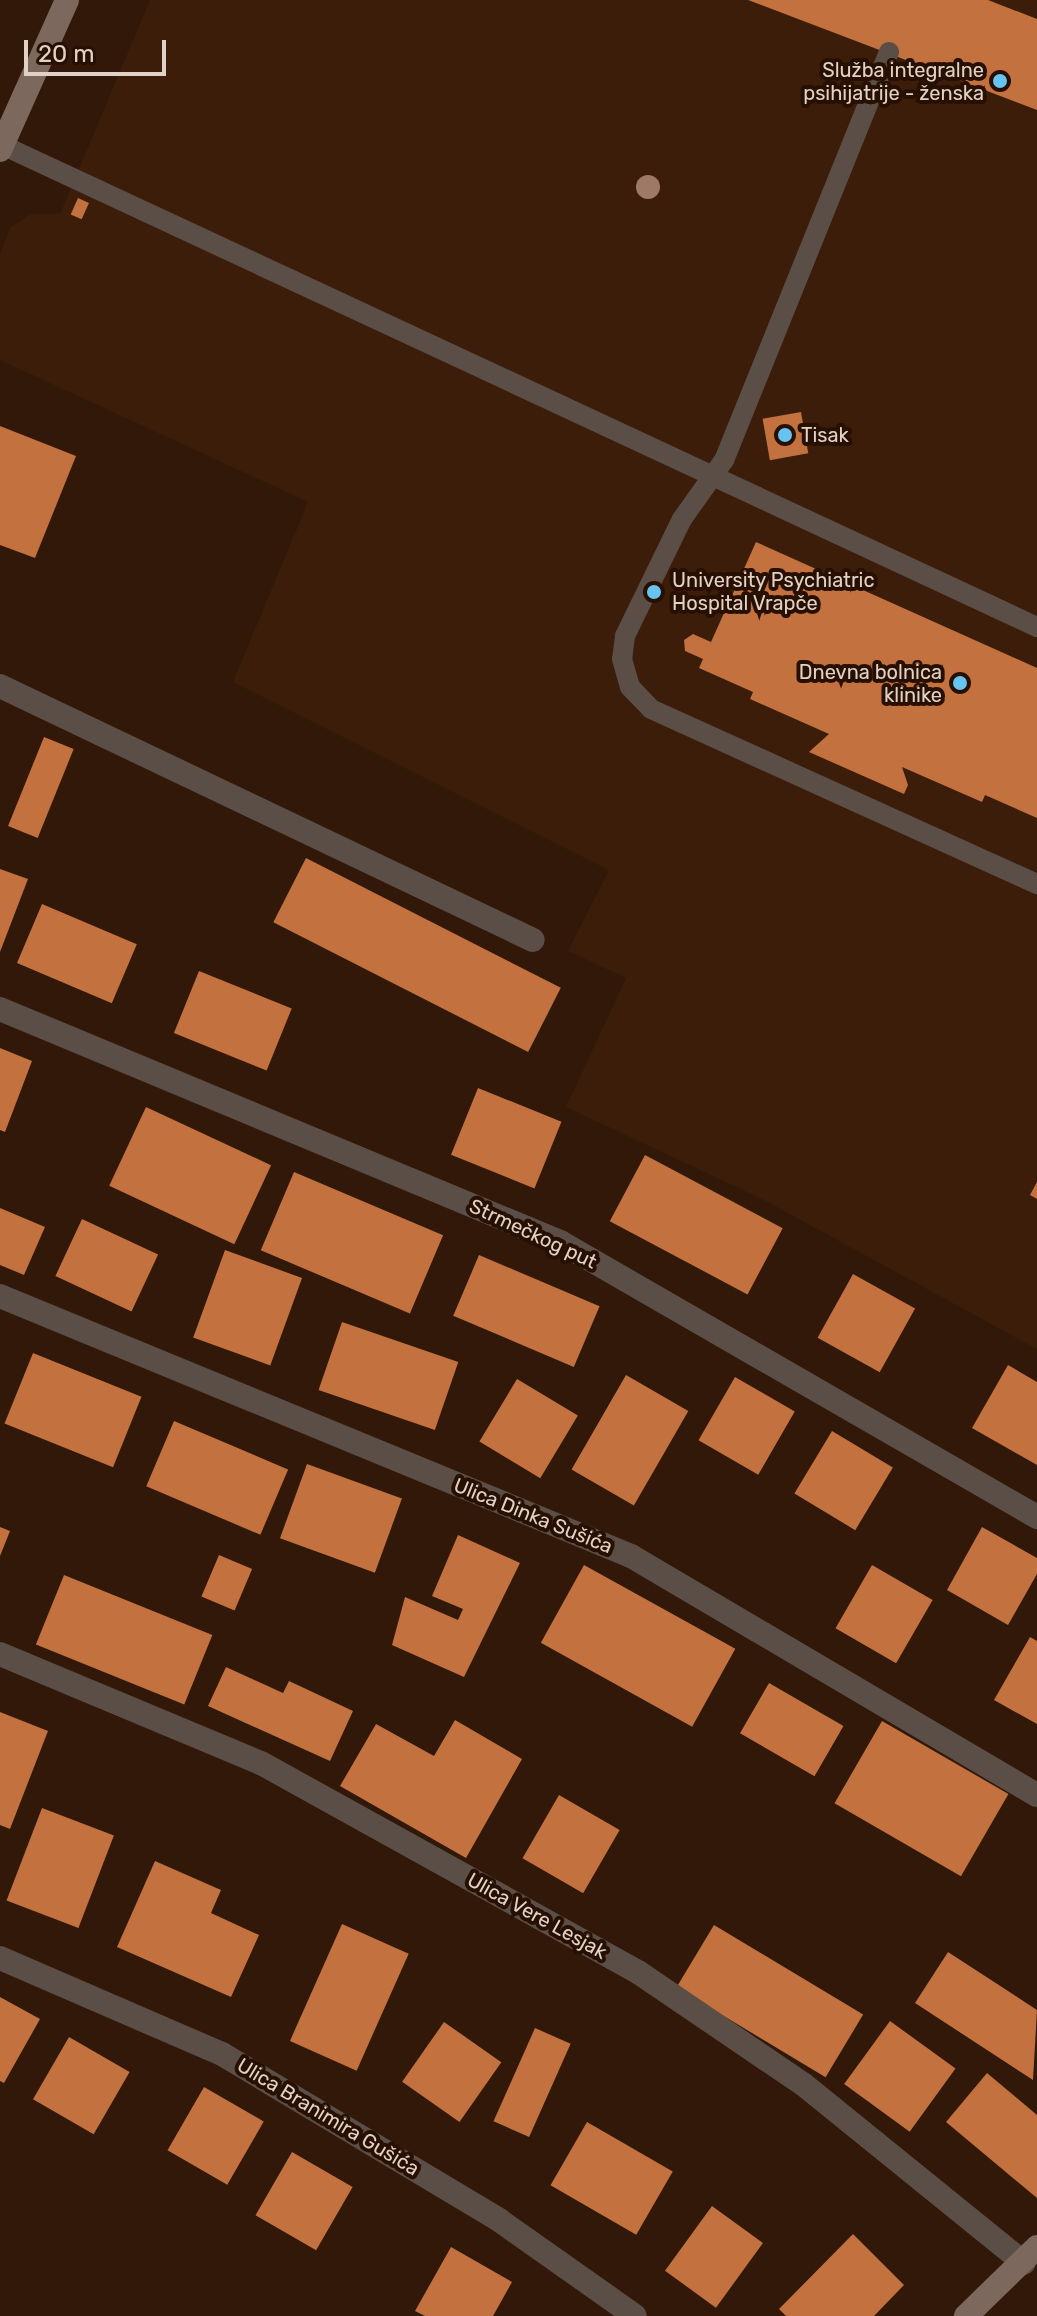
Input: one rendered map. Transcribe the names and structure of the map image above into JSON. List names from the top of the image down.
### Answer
{
  "streets": {
    "street": [
      "Strmečkog put",
      "Ulica Dinka Sušića",
      "Ulica Vere Lesjak",
      "Ulica Branimira Gušića"
    ]
  },
  "places": [
    "Služba integralne psihijatrije - ženska",
    "Tisak",
    "University Psychiatric Hospital Vrapče",
    "Dnevna bolnica klinike"
  ],
  "scale_bar": "20 m"
}
